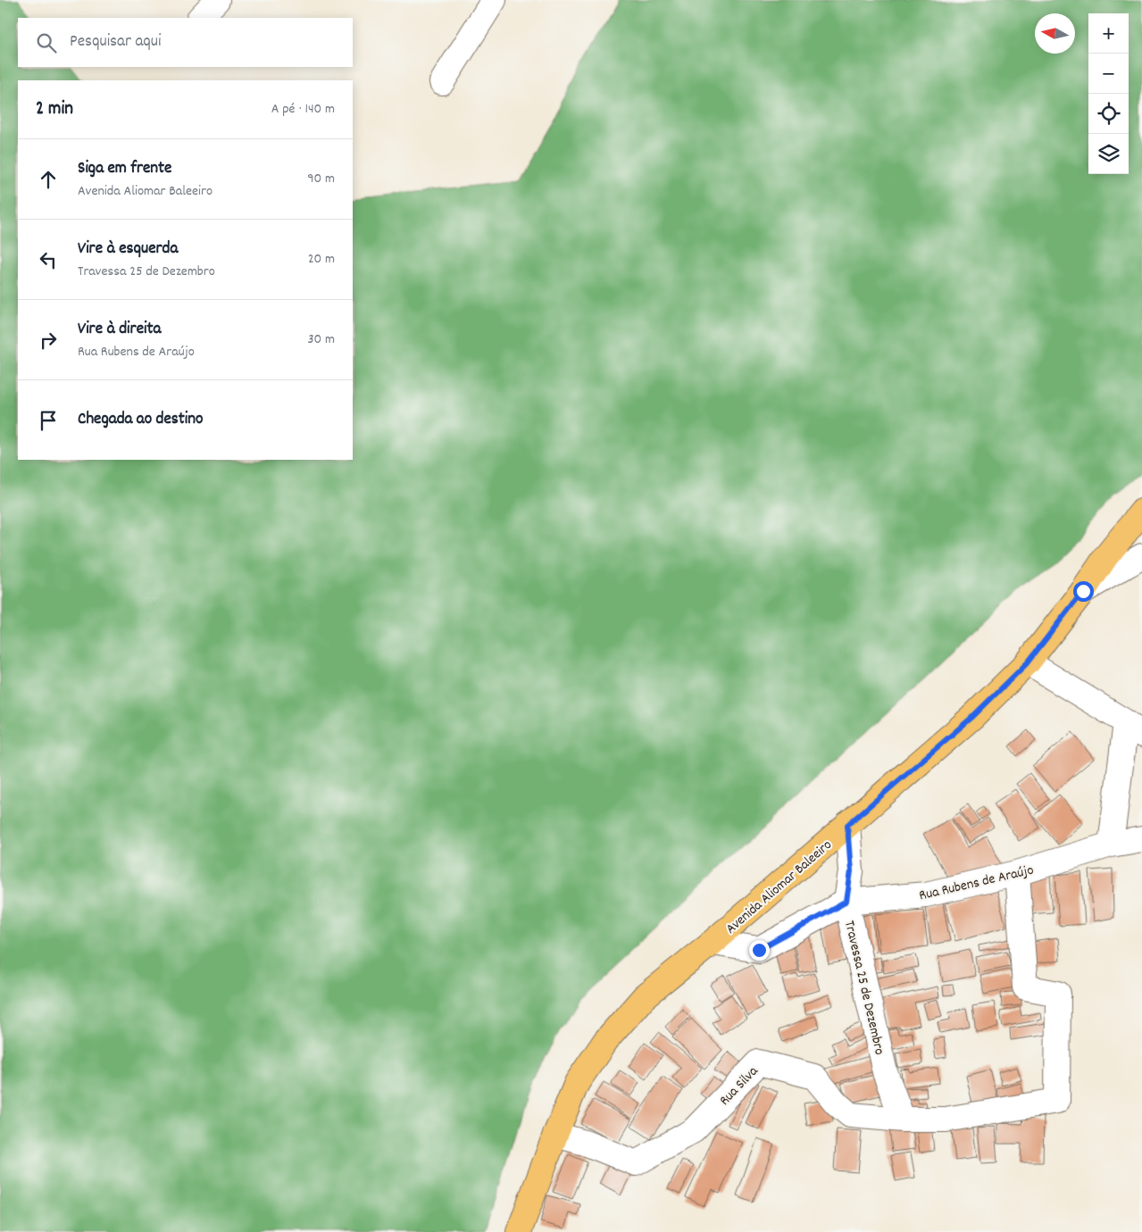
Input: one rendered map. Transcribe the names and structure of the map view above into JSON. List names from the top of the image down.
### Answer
{
  "streets": {
    "main road": ["Avenida Aliomar Baleeiro"],
    "street": ["Rua Rubens de Araújo", "Travessa 25 de Dezembro", "Rua Silva"]
  },
  "crossings": [
    ["Rua Rubens de Araújo", "Avenida Aliomar Baleeiro"],
    ["Rua Rubens de Araújo", "Travessa 25 de Dezembro"],
    ["Rua Rubens de Araújo", "Rua Silva"],
    ["Avenida Aliomar Baleeiro", "Travessa 25 de Dezembro"],
    ["Avenida Aliomar Baleeiro", "Rua Silva"],
    ["Travessa 25 de Dezembro", "Rua Silva"]
  ],
  "north": "left",
  "page": {
    "map_buttons": ["+", "−"],
    "search": "Pesquisar aqui",
    "heading": ["2 min", "A pé · 140 m"],
    "list": [
      ["Siga em frente", "Avenida Aliomar Baleeiro", "90 m"],
      ["Vire à esquerda", "Travessa 25 de Dezembro", "20 m"],
      ["Vire à direita", "Rua Rubens de Araújo", "30 m"],
      "Chegada ao destino"
    ]
  }
}
